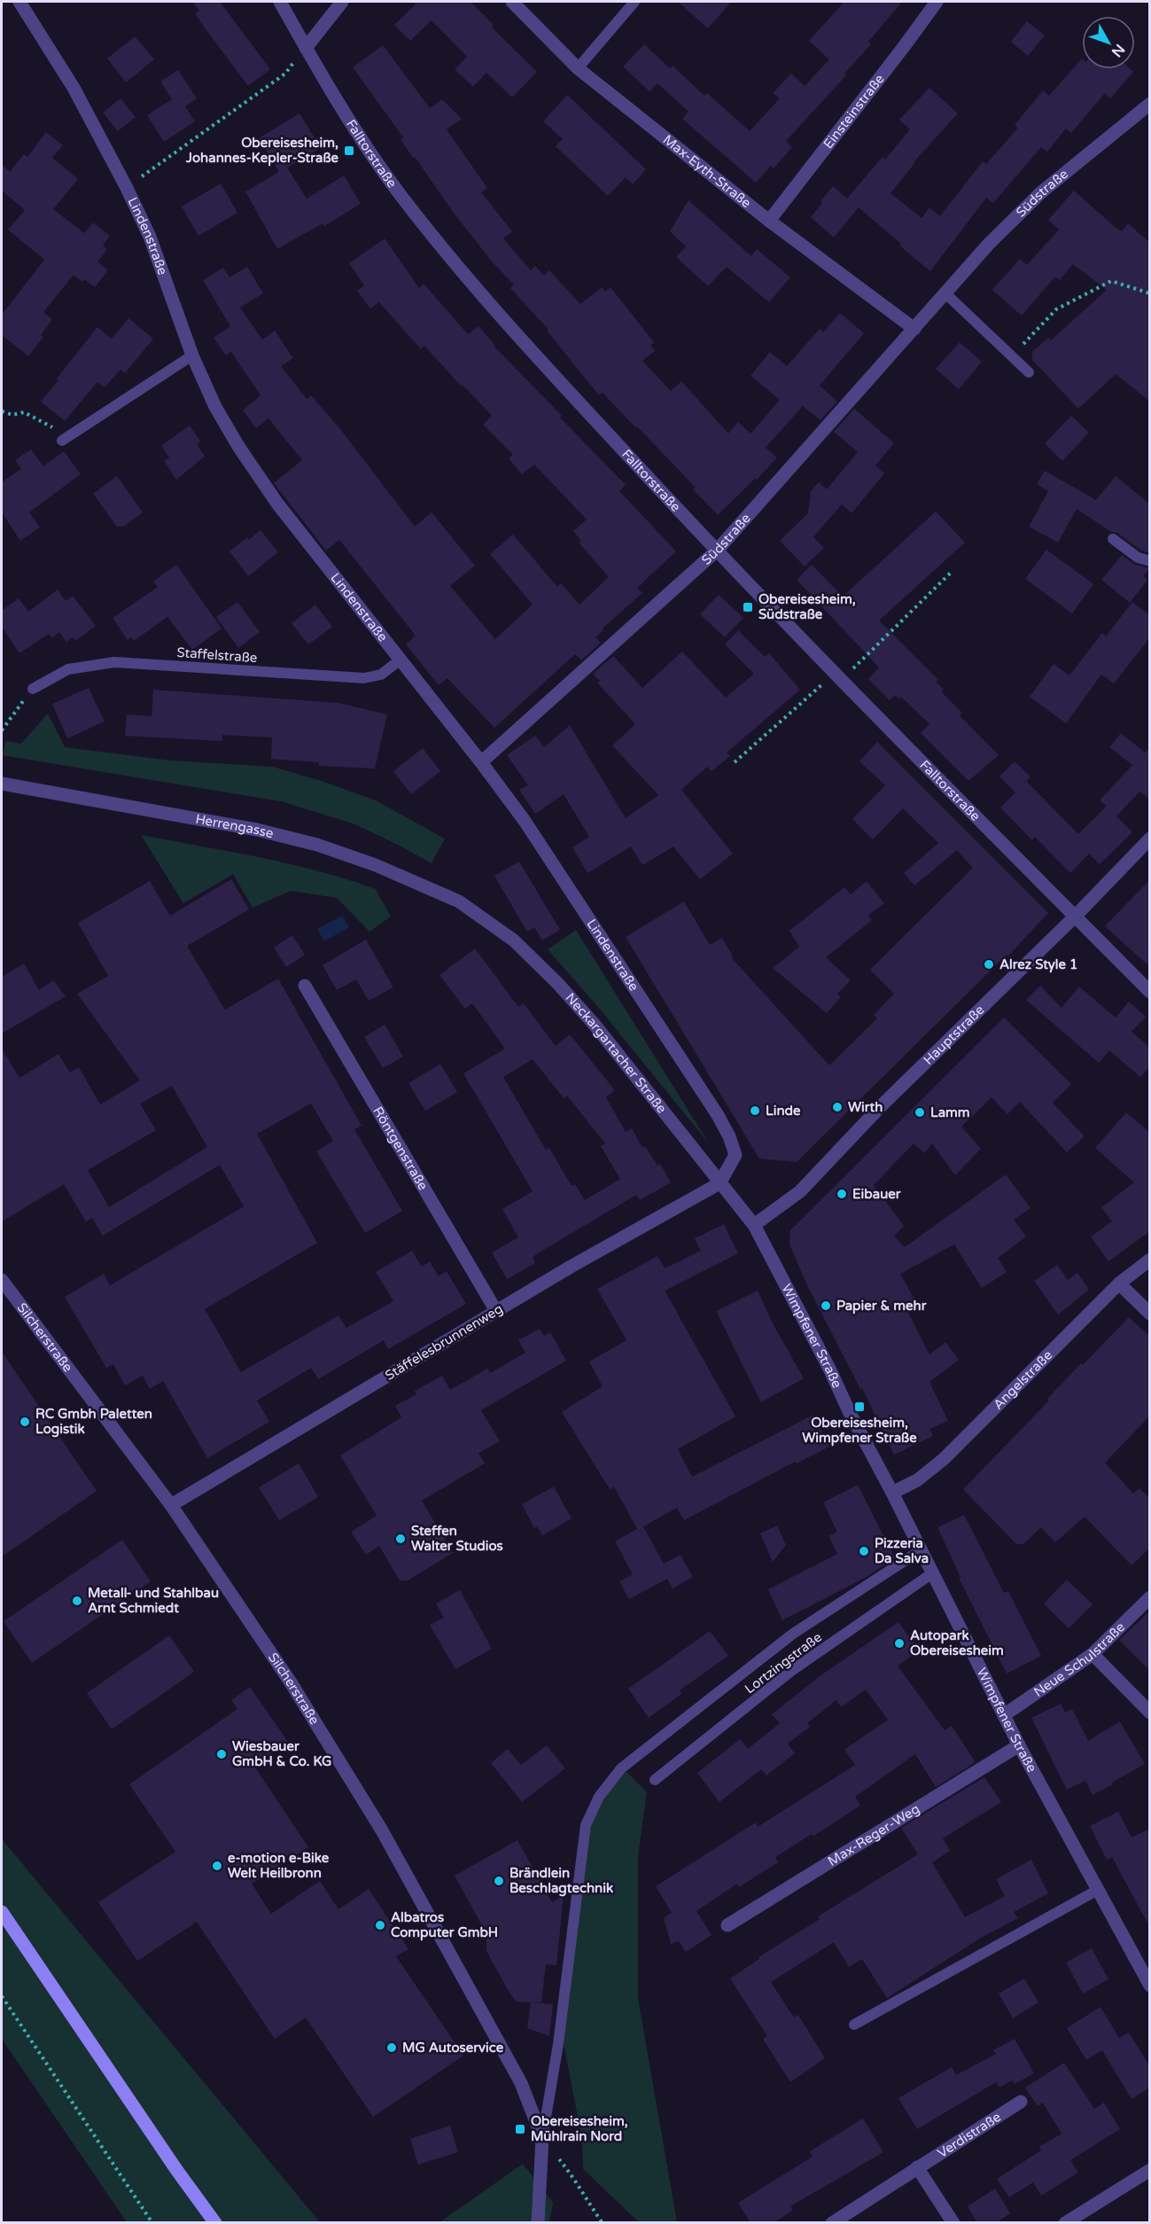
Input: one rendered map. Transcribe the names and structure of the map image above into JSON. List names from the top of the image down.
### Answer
{
  "streets": {
    "street": [
      "Einsteinstraße",
      "Falltorstraße",
      "Max-Eyth-Straße",
      "Südstraße",
      "Lindenstraße",
      "Herrengasse",
      "Hauptstraße",
      "Neckargartacher Straße",
      "Röntgenstraße",
      "Wimpfener Straße",
      "Silcherstraße",
      "Stäffelesbrunnenweg",
      "Angelstraße",
      "Neue Schulstraße",
      "Max-Reger-Weg",
      "Verdistraße"
    ],
    "lane": ["Staffelstraße", "Lortzingstraße"]
  },
  "crossings": [
    ["Einsteinstraße", "Max-Eyth-Straße"],
    ["Falltorstraße", "Südstraße"],
    ["Falltorstraße", "Hauptstraße"],
    ["Max-Eyth-Straße", "Südstraße"],
    ["Südstraße", "Lindenstraße"],
    ["Lindenstraße", "Staffelstraße"],
    ["Lindenstraße", "Neckargartacher Straße"],
    ["Lindenstraße", "Stäffelesbrunnenweg"],
    ["Herrengasse", "Neckargartacher Straße"],
    ["Hauptstraße", "Neckargartacher Straße"],
    ["Hauptstraße", "Wimpfener Straße"],
    ["Neckargartacher Straße", "Wimpfener Straße"],
    ["Neckargartacher Straße", "Stäffelesbrunnenweg"],
    ["Röntgenstraße", "Stäffelesbrunnenweg"],
    ["Wimpfener Straße", "Angelstraße"],
    ["Wimpfener Straße", "Neue Schulstraße"],
    ["Wimpfener Straße", "Lortzingstraße"],
    ["Wimpfener Straße", "Max-Reger-Weg"],
    ["Silcherstraße", "Stäffelesbrunnenweg"],
    ["Silcherstraße", "Lortzingstraße"]
  ],
  "places": {
    "transit": [
      "Obereisesheim, Johannes-Kepler-Straße",
      "Obereisesheim, Südstraße",
      "Obereisesheim, Wimpfener Straße",
      "Obereisesheim, Mühlrain Nord"
    ],
    "other": [
      "Alrez Style 1",
      "Wirth",
      "Linde",
      "Lamm",
      "Eibauer",
      "Papier & mehr",
      "RC Gmbh Paletten Logistik",
      "Steffen Walter Studios",
      "Pizzeria Da Salva",
      "Metall- und Stahlbau Arnt Schmiedt",
      "Autopark Obereisesheim",
      "Wiesbauer GmbH & Co. KG",
      "e-motion e-Bike Welt Heilbronn",
      "Brändlein Beschlagtechnik",
      "Albatros Computer GmbH",
      "MG Autoservice"
    ]
  },
  "north": "bottom right"
}
